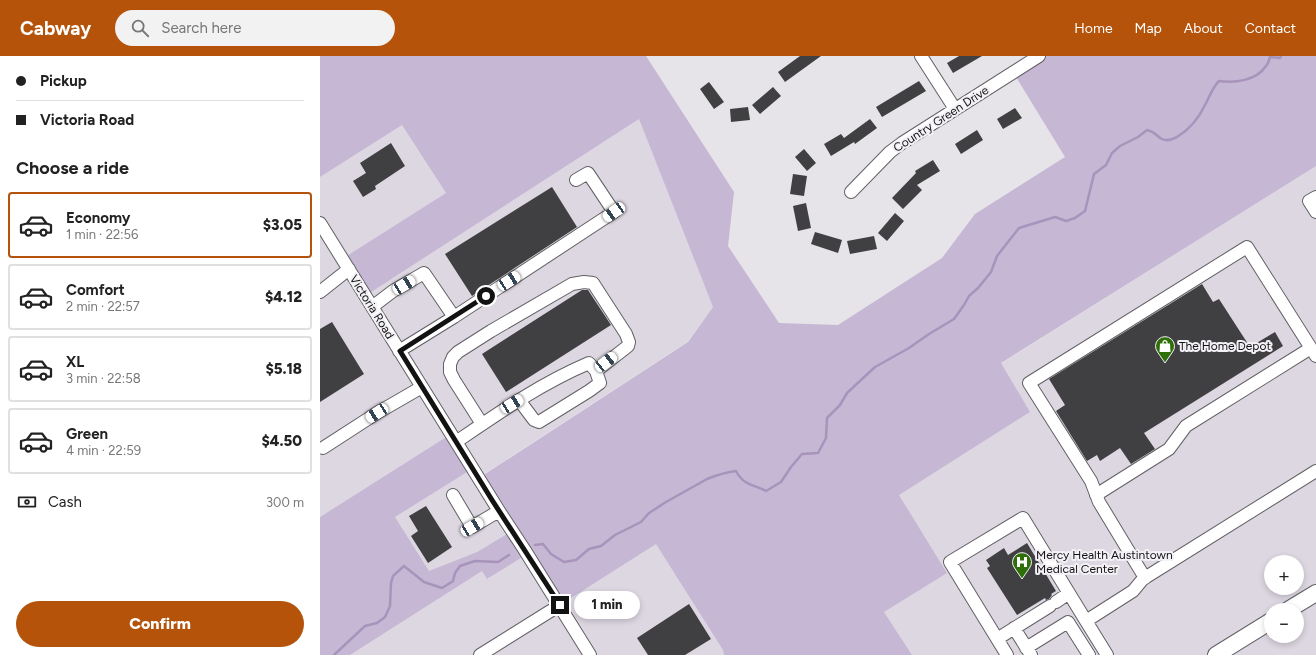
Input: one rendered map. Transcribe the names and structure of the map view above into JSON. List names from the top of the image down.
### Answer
{
  "streets": {
    "street": ["Country Green Drive", "Victoria Road"]
  },
  "places": {
    "shop": ["The Home Depot"],
    "hospital": ["Mercy Health Austintown Medical Center"]
  },
  "page": {
    "header": "Cabway",
    "search": "Search here",
    "nav": [
      "Home",
      "Map",
      "About",
      "Contact"
    ],
    "banner": ["Pickup", "Victoria Road"],
    "heading": "Choose a ride",
    "list": [
      {
        "name": "Economy",
        "note": "1 min · 22:56",
        "value": "$3.05"
      },
      {
        "name": "Comfort",
        "note": "2 min · 22:57",
        "value": "$4.12"
      },
      {
        "name": "XL",
        "note": "3 min · 22:58",
        "value": "$5.18"
      },
      {
        "name": "Green",
        "note": "4 min · 22:59",
        "value": "$4.50"
      }
    ],
    "pay": ["Cash", "300 m"],
    "map_buttons": ["+", "−"],
    "bubble": "1 min",
    "buttons": "Confirm"
  }
}
